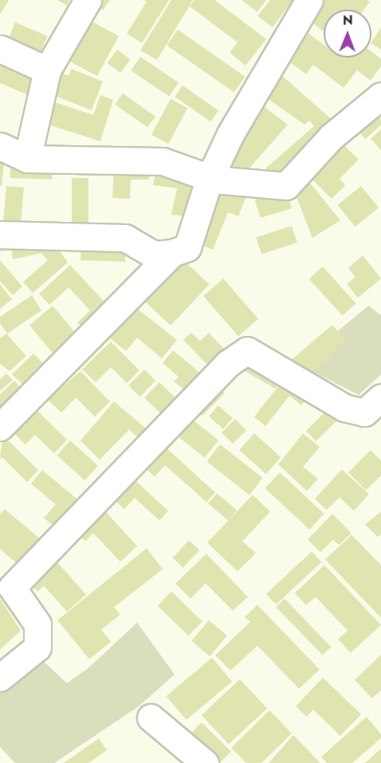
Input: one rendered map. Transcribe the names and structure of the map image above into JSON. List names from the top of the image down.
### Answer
{
  "north": "top"
}
